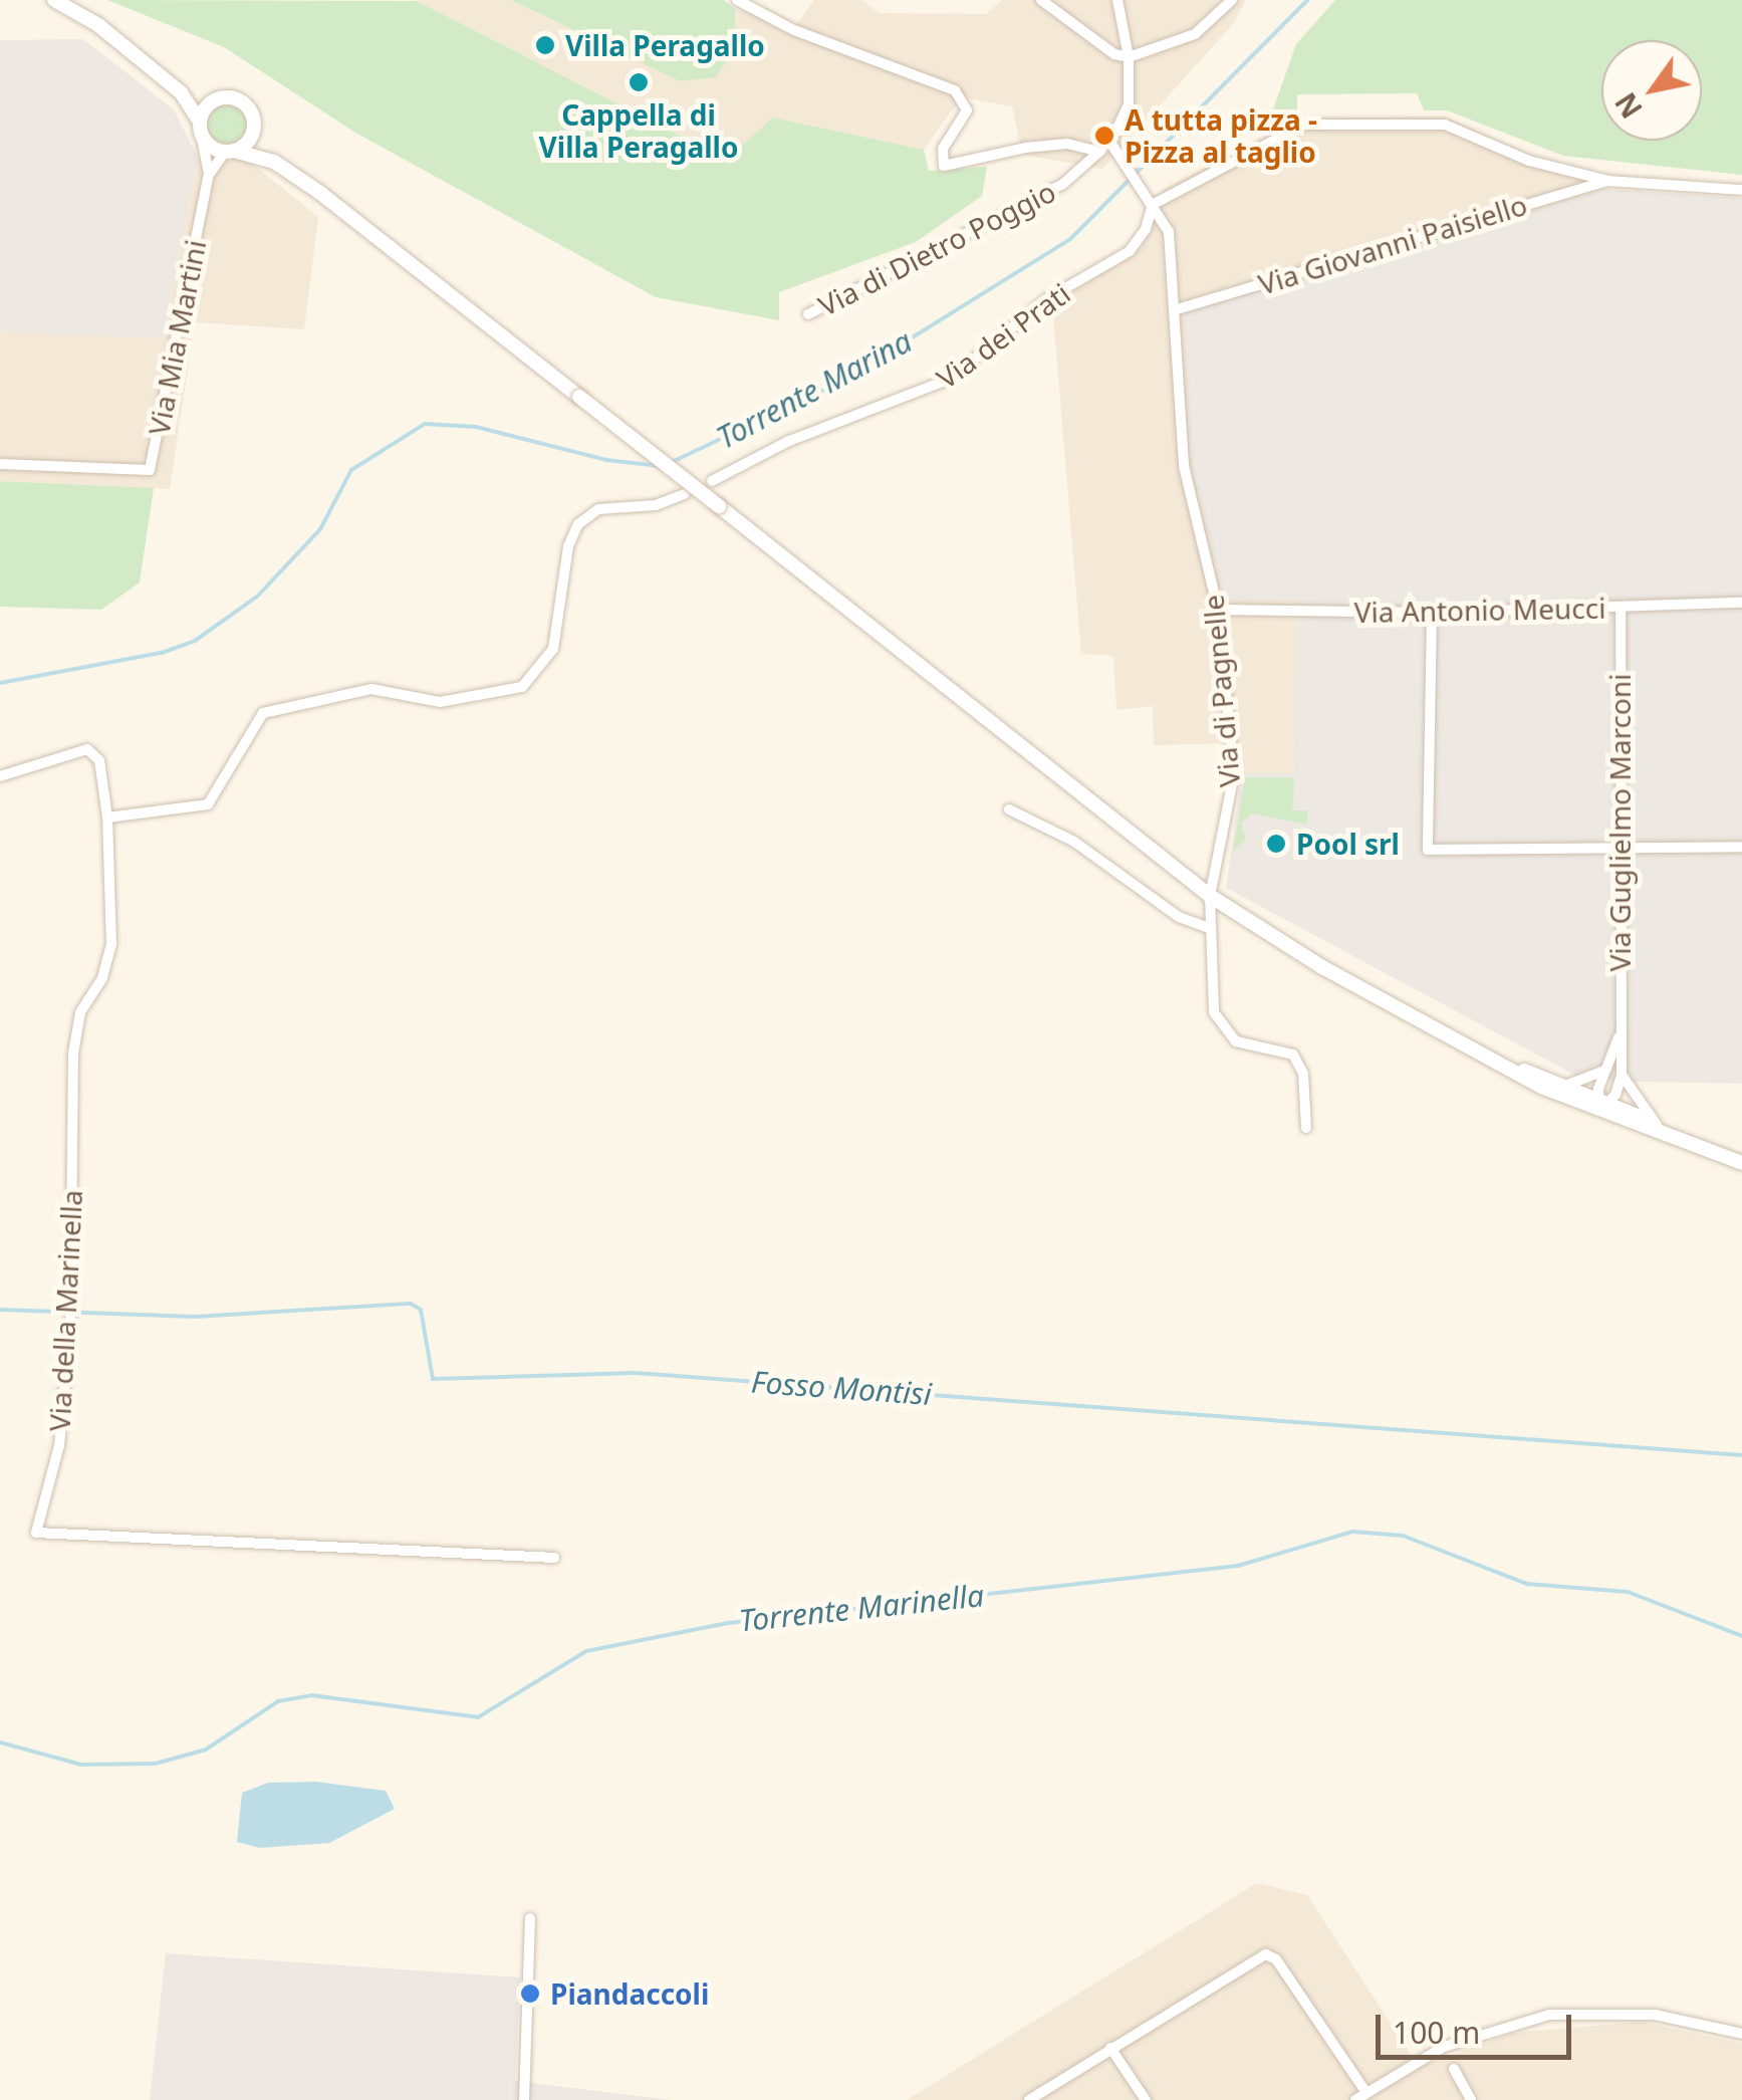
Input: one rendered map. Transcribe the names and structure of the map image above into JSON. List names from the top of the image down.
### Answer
{
  "streets": {
    "street": [
      "Via Giovanni Paisiello",
      "Via di Dietro Poggio",
      "Via dei Prati",
      "Via Mia Martini",
      "Via Antonio Meucci",
      "Via di Pagnelle",
      "Via Guglielmo Marconi",
      "Via della Marinella"
    ]
  },
  "crossings": [
    ["Via Giovanni Paisiello", "Via di Pagnelle"],
    ["Via di Dietro Poggio", "Via di Pagnelle"],
    ["Via dei Prati", "Via di Pagnelle"],
    ["Via Antonio Meucci", "Via di Pagnelle"],
    ["Via Antonio Meucci", "Via Guglielmo Marconi"]
  ],
  "water": ["Torrente Marina", "Fosso Montisi", "Torrente Marinella"],
  "places": [
    "Villa Peragallo",
    "Cappella di Villa Peragallo",
    "A tutta pizza - Pizza al taglio",
    "Pool srl",
    "Piandaccoli"
  ],
  "scale_bar": "100 m",
  "north": "bottom left"
}
